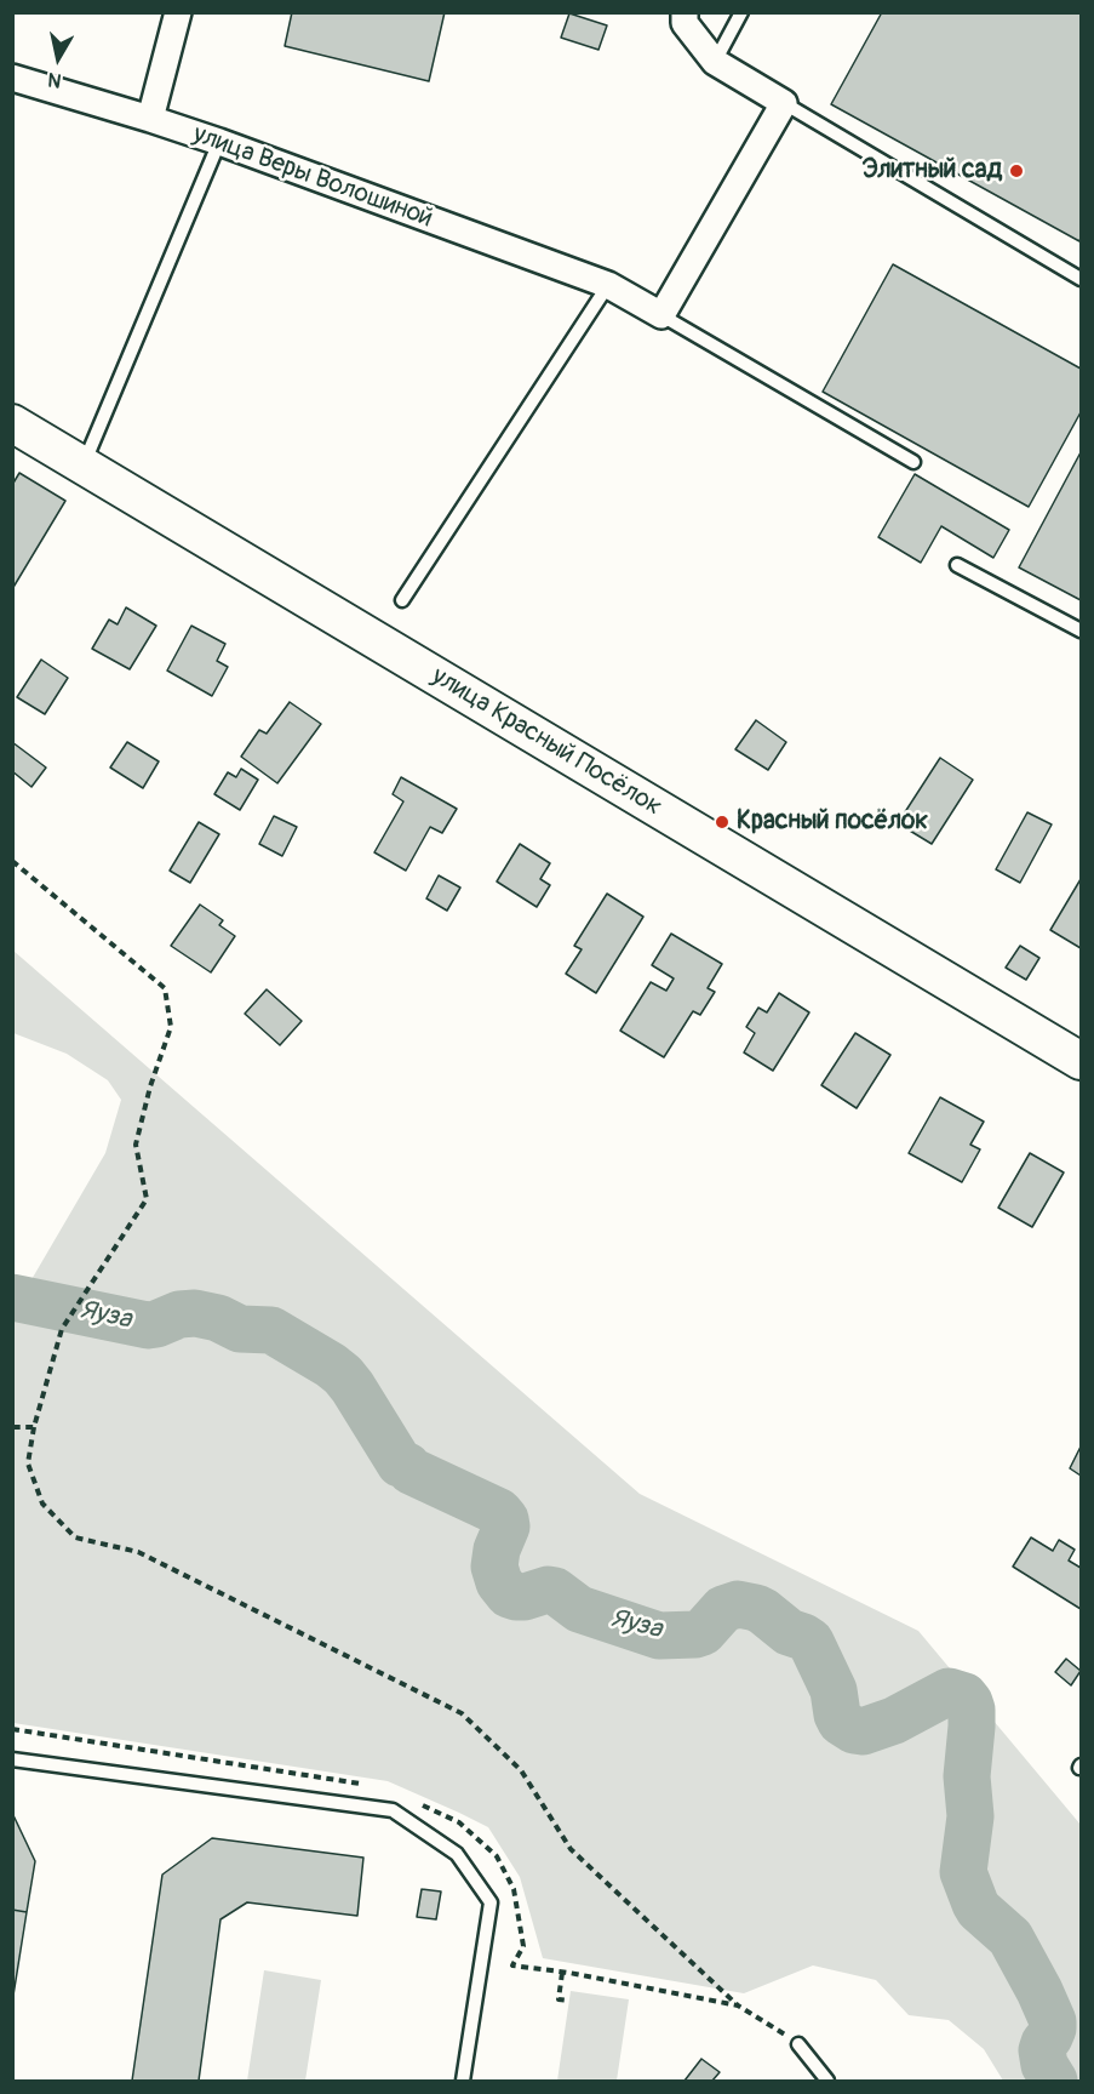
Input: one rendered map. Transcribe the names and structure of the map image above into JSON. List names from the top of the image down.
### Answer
{
  "streets": {
    "street": ["улица Веры Волошиной", "улица Красный Посёлок"]
  },
  "water": ["Яуза"],
  "places": ["Элитный сад", "Красный посёлок"],
  "north": "bottom"
}
